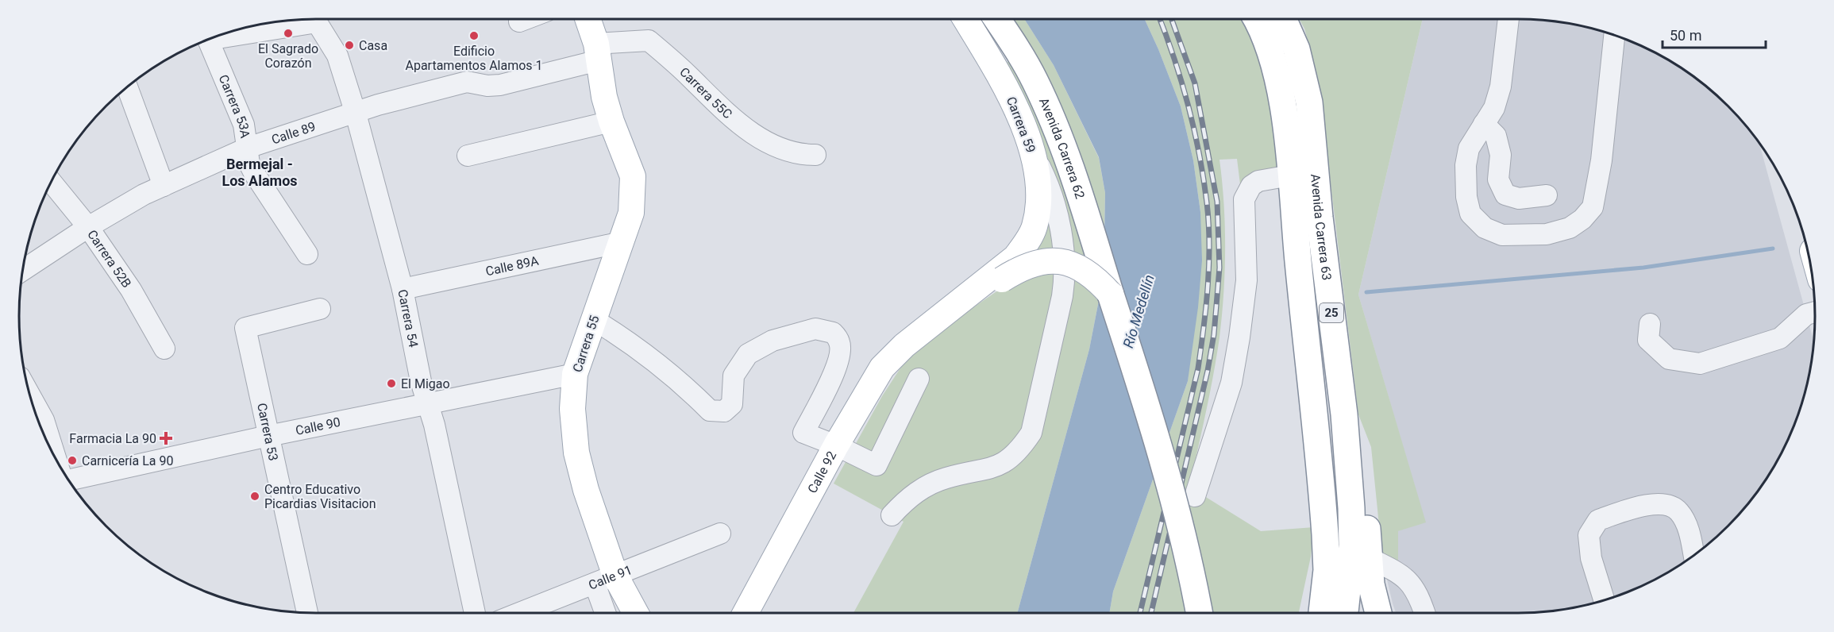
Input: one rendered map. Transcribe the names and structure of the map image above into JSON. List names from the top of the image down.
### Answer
{
  "streets": {
    "highway": ["Avenida Carrera 62", "Avenida Carrera 63", "25"],
    "main road": ["Carrera 59", "Carrera 55", "Calle 92"],
    "street": [
      "Carrera 55C",
      "Carrera 53A",
      "Calle 89",
      "Carrera 52B",
      "Calle 89A",
      "Carrera 54",
      "Calle 90",
      "Carrera 53",
      "Calle 91"
    ]
  },
  "crossings": [
    ["Carrera 55C", "Calle 89"],
    ["Carrera 55C", "Carrera 55"],
    ["Carrera 53A", "Calle 89"],
    ["Carrera 59", "Calle 92"],
    ["Calle 89", "Carrera 52B"],
    ["Calle 89", "Carrera 54"],
    ["Calle 89", "Carrera 55"],
    ["Avenida Carrera 62", "Calle 92"],
    ["Calle 89A", "Carrera 54"],
    ["Calle 89A", "Carrera 55"],
    ["Carrera 54", "Calle 90"],
    ["Carrera 55", "Calle 90"],
    ["Carrera 55", "Calle 91"],
    ["Calle 90", "Carrera 53"]
  ],
  "districts": ["Bermejal - Los Alamos"],
  "water": ["Río Medellín"],
  "places": {
    "other": [
      "El Sagrado Corazón",
      "Edificio Apartamentos Alamos 1",
      "Casa",
      "El Migao",
      "Carnicería La 90",
      "Centro Educativo Picardias Visitacion"
    ],
    "health": ["Farmacia La 90"]
  },
  "scale_bar": "50 m"
}
